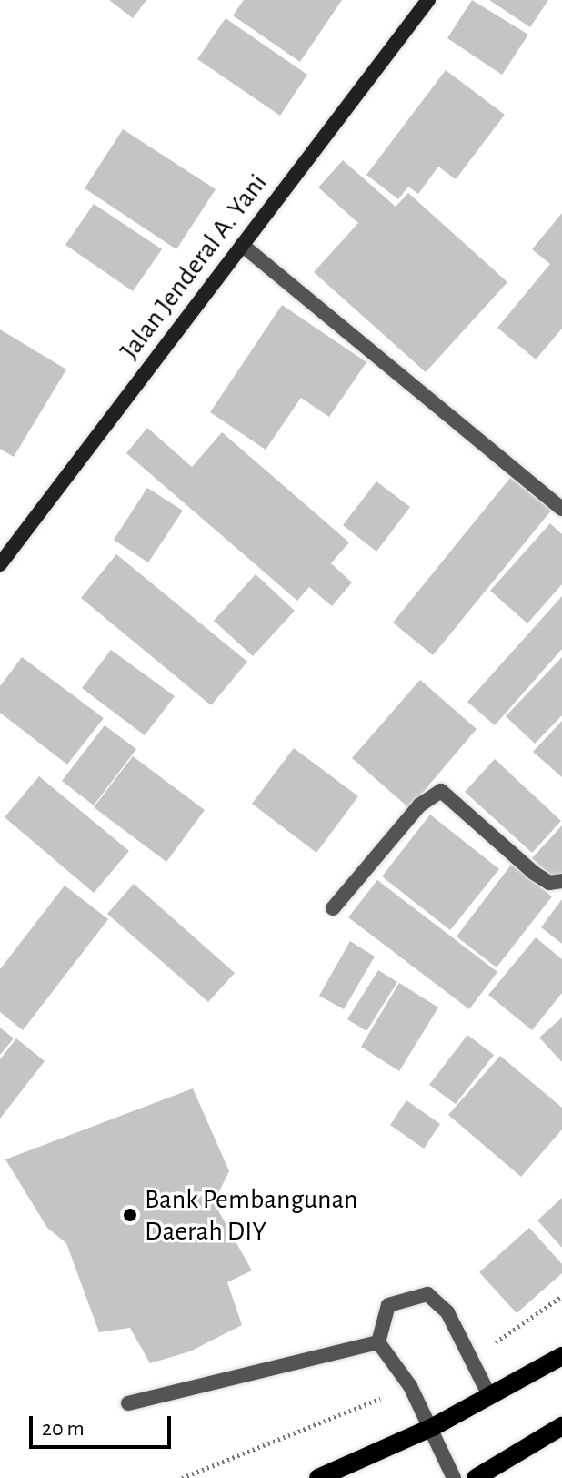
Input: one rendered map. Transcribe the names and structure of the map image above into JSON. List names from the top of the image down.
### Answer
{
  "streets": {
    "street": ["Jalan Jenderal A. Yani"]
  },
  "places": ["Bank Pembangunan Daerah DIY"],
  "scale_bar": "20 m"
}
